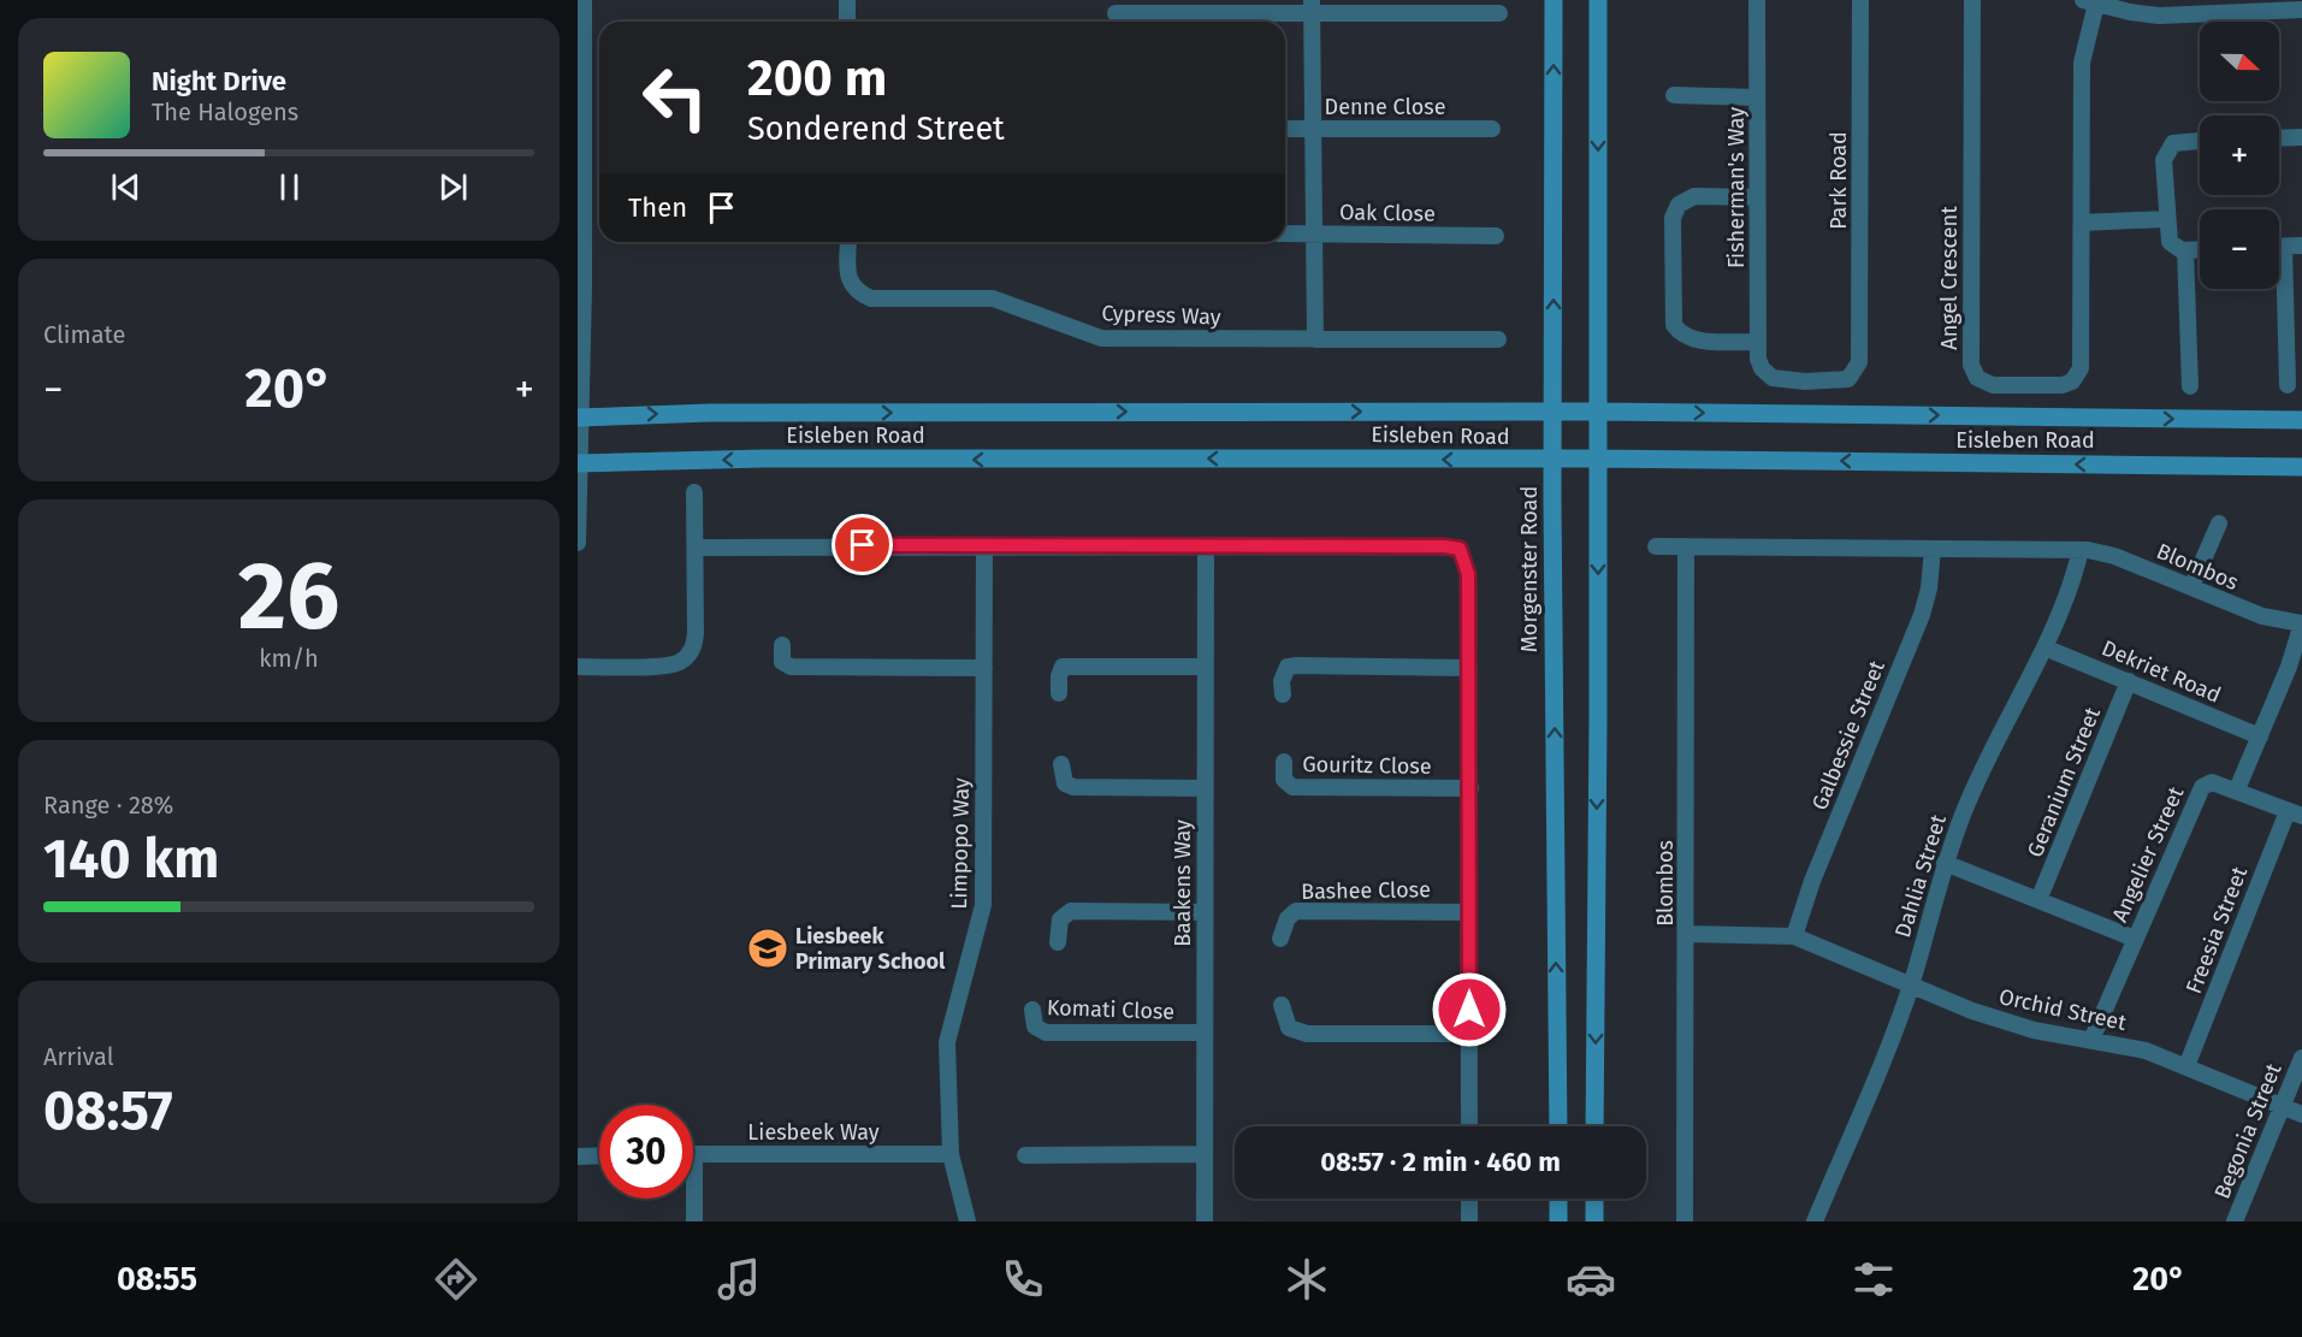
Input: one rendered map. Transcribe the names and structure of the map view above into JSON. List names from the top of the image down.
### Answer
{
  "streets": {
    "main road": ["Eisleben Road", "Morgenster Road"],
    "street": [
      "Denne Close",
      "Park Road",
      "Fisherman's Way",
      "Oak Close",
      "Angel Crescent",
      "Cypress Way",
      "Blombos",
      "Dekriet Road",
      "Galbessie Street",
      "Gouritz Close",
      "Geranium Street",
      "Limpopo Way",
      "Angelier Street",
      "Dahlia Street",
      "Baakens Way",
      "Bashee Close",
      "Freesia Street",
      "Komati Close",
      "Orchid Street",
      "Begonia Street",
      "Liesbeek Way"
    ]
  },
  "crossings": [
    ["Park Road", "Fisherman's Way"],
    ["Eisleben Road", "Morgenster Road"],
    ["Blombos", "Galbessie Street"],
    ["Blombos", "Dahlia Street"],
    ["Blombos", "Orchid Street"],
    ["Dekriet Road", "Geranium Street"],
    ["Dekriet Road", "Dahlia Street"],
    ["Galbessie Street", "Orchid Street"],
    ["Limpopo Way", "Liesbeek Way"],
    ["Angelier Street", "Freesia Street"],
    ["Angelier Street", "Orchid Street"],
    ["Dahlia Street", "Orchid Street"],
    ["Baakens Way", "Komati Close"],
    ["Freesia Street", "Orchid Street"],
    ["Orchid Street", "Begonia Street"]
  ],
  "places": {
    "school or university": ["Liesbeek Primary School"]
  },
  "north": "right",
  "page": {
    "map_buttons": ["+", "−"],
    "turn": ["200 m", "Sonderend Street"],
    "song": ["Night Drive", "The Halogens"],
    "then": "Then",
    "tile": [
      "Climate",
      ["26", "km/h"],
      ["Range · 28%", "140 km"],
      ["Arrival", "08:57"]
    ],
    "heat": ["−", "20°", "+"],
    "limit": "30",
    "trip": "08:57 · 2 min · 460 m",
    "tabs": ["08:55", "20°"]
  }
}
